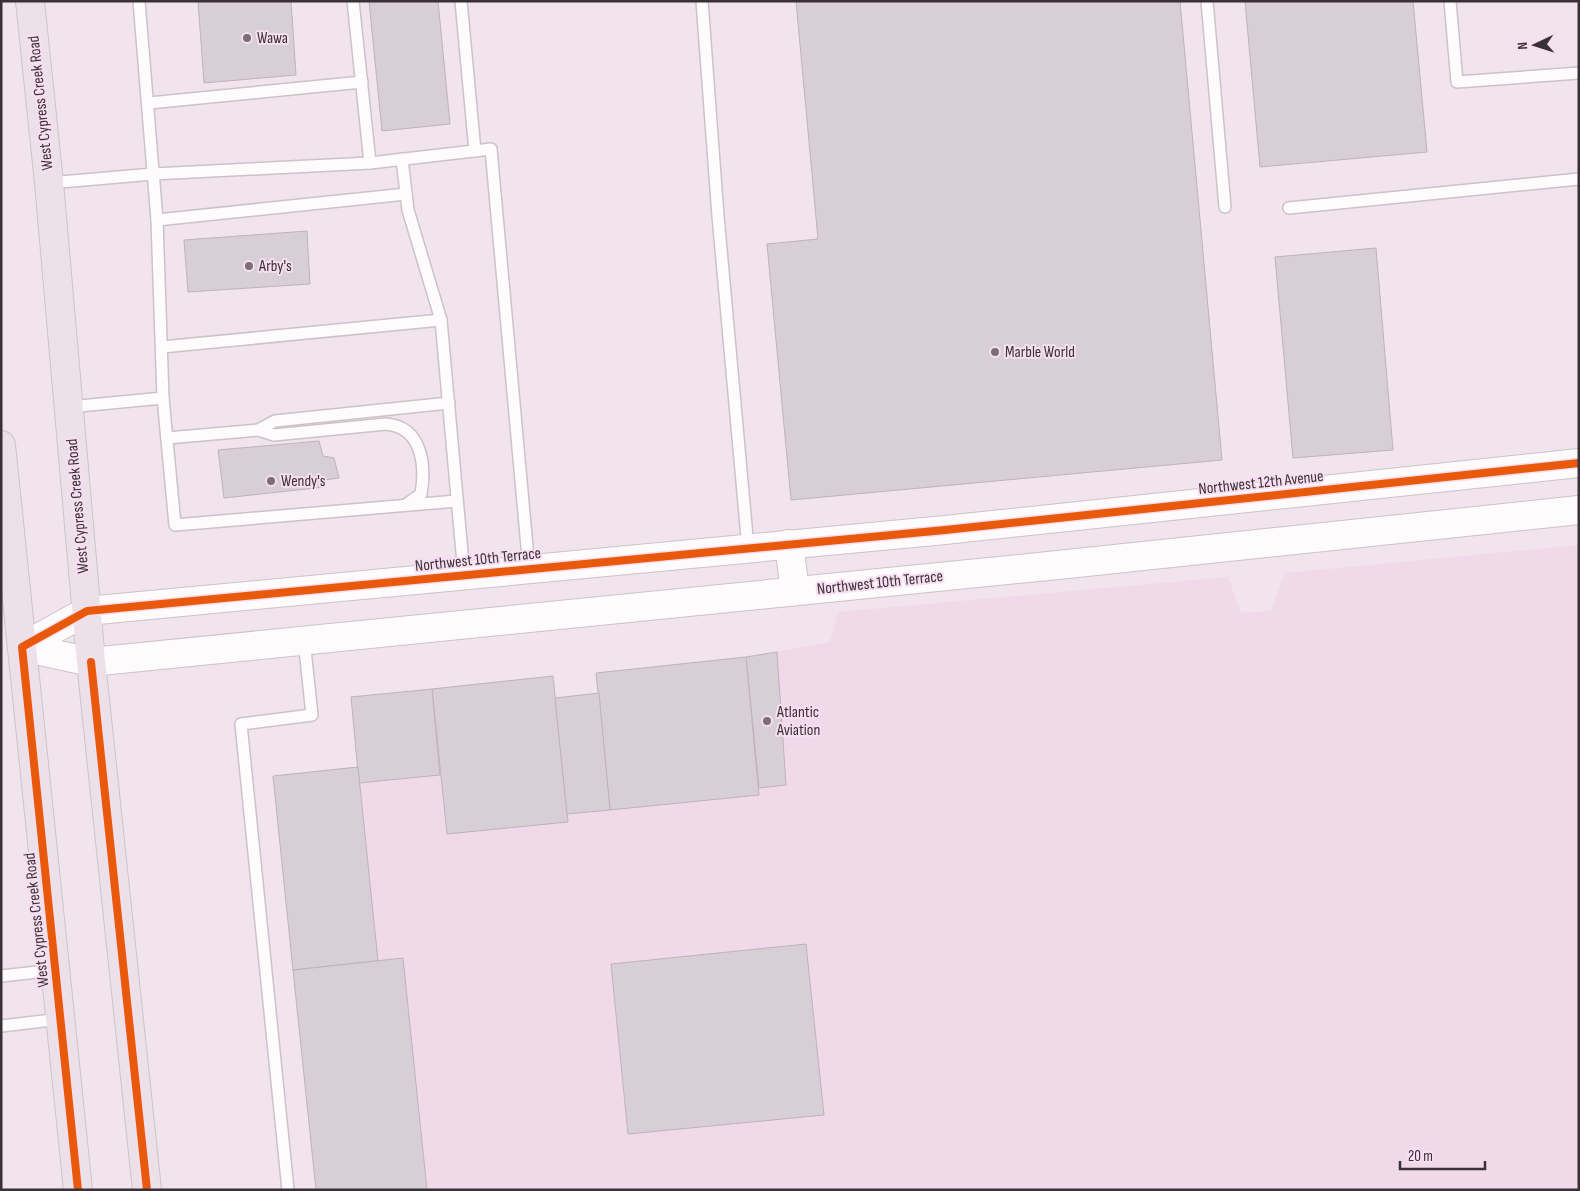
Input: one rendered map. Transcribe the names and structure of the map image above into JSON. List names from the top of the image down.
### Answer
{
  "streets": {
    "main road": ["West Cypress Creek Road"],
    "street": ["Northwest 12th Avenue", "Northwest 10th Terrace"]
  },
  "crossings": [
    ["West Cypress Creek Road", "Northwest 10th Terrace"],
    ["Northwest 12th Avenue", "Northwest 10th Terrace"]
  ],
  "places": [
    "Wawa",
    "Arby's",
    "Marble World",
    "Wendy's",
    "Atlantic Aviation"
  ],
  "scale_bar": "20 m",
  "north": "left"
}
